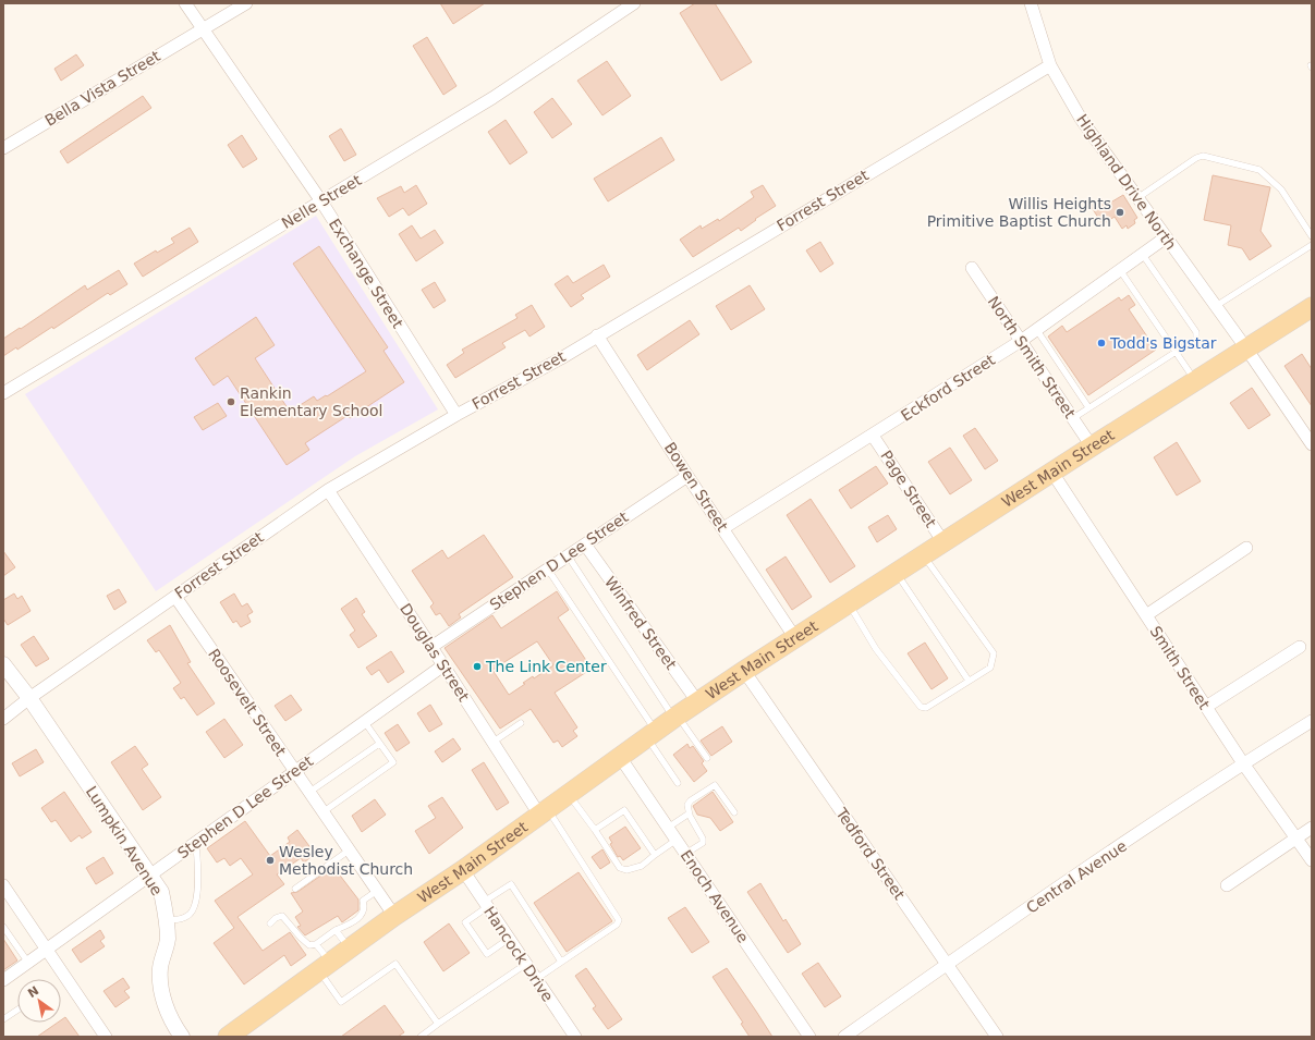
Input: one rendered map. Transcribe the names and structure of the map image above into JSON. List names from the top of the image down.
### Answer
{
  "streets": {
    "main road": ["West Main Street"],
    "street": [
      "Bella Vista Street",
      "Highland Drive North",
      "Forrest Street",
      "Nelle Street",
      "Exchange Street",
      "North Smith Street",
      "Eckford Street",
      "Bowen Street",
      "Page Street",
      "Stephen D Lee Street",
      "Winfred Street",
      "Douglas Street",
      "Smith Street",
      "Roosevelt Street",
      "Lumpkin Avenue",
      "Tedford Street",
      "Central Avenue",
      "Enoch Avenue",
      "Hancock Drive"
    ]
  },
  "crossings": [
    ["Bella Vista Street", "Exchange Street"],
    ["Highland Drive North", "Forrest Street"],
    ["Highland Drive North", "Eckford Street"],
    ["Highland Drive North", "West Main Street"],
    ["Forrest Street", "Exchange Street"],
    ["Forrest Street", "Bowen Street"],
    ["Forrest Street", "Douglas Street"],
    ["Forrest Street", "Roosevelt Street"],
    ["Forrest Street", "Lumpkin Avenue"],
    ["Nelle Street", "Exchange Street"],
    ["North Smith Street", "Eckford Street"],
    ["North Smith Street", "West Main Street"],
    ["Eckford Street", "Bowen Street"],
    ["Eckford Street", "Page Street"],
    ["West Main Street", "Bowen Street"],
    ["West Main Street", "Page Street"],
    ["West Main Street", "Winfred Street"],
    ["West Main Street", "Douglas Street"],
    ["West Main Street", "Smith Street"],
    ["West Main Street", "Roosevelt Street"],
    ["West Main Street", "Tedford Street"],
    ["West Main Street", "Enoch Avenue"],
    ["West Main Street", "Hancock Drive"],
    ["Bowen Street", "Stephen D Lee Street"],
    ["Stephen D Lee Street", "Winfred Street"],
    ["Stephen D Lee Street", "Douglas Street"],
    ["Stephen D Lee Street", "Roosevelt Street"],
    ["Stephen D Lee Street", "Lumpkin Avenue"],
    ["Smith Street", "Central Avenue"],
    ["Tedford Street", "Central Avenue"]
  ],
  "places": [
    "Willis Heights Primitive Baptist Church",
    "Todd's Bigstar",
    "Rankin Elementary School",
    "The Link Center",
    "Wesley Methodist Church"
  ],
  "north": "top left"
}
